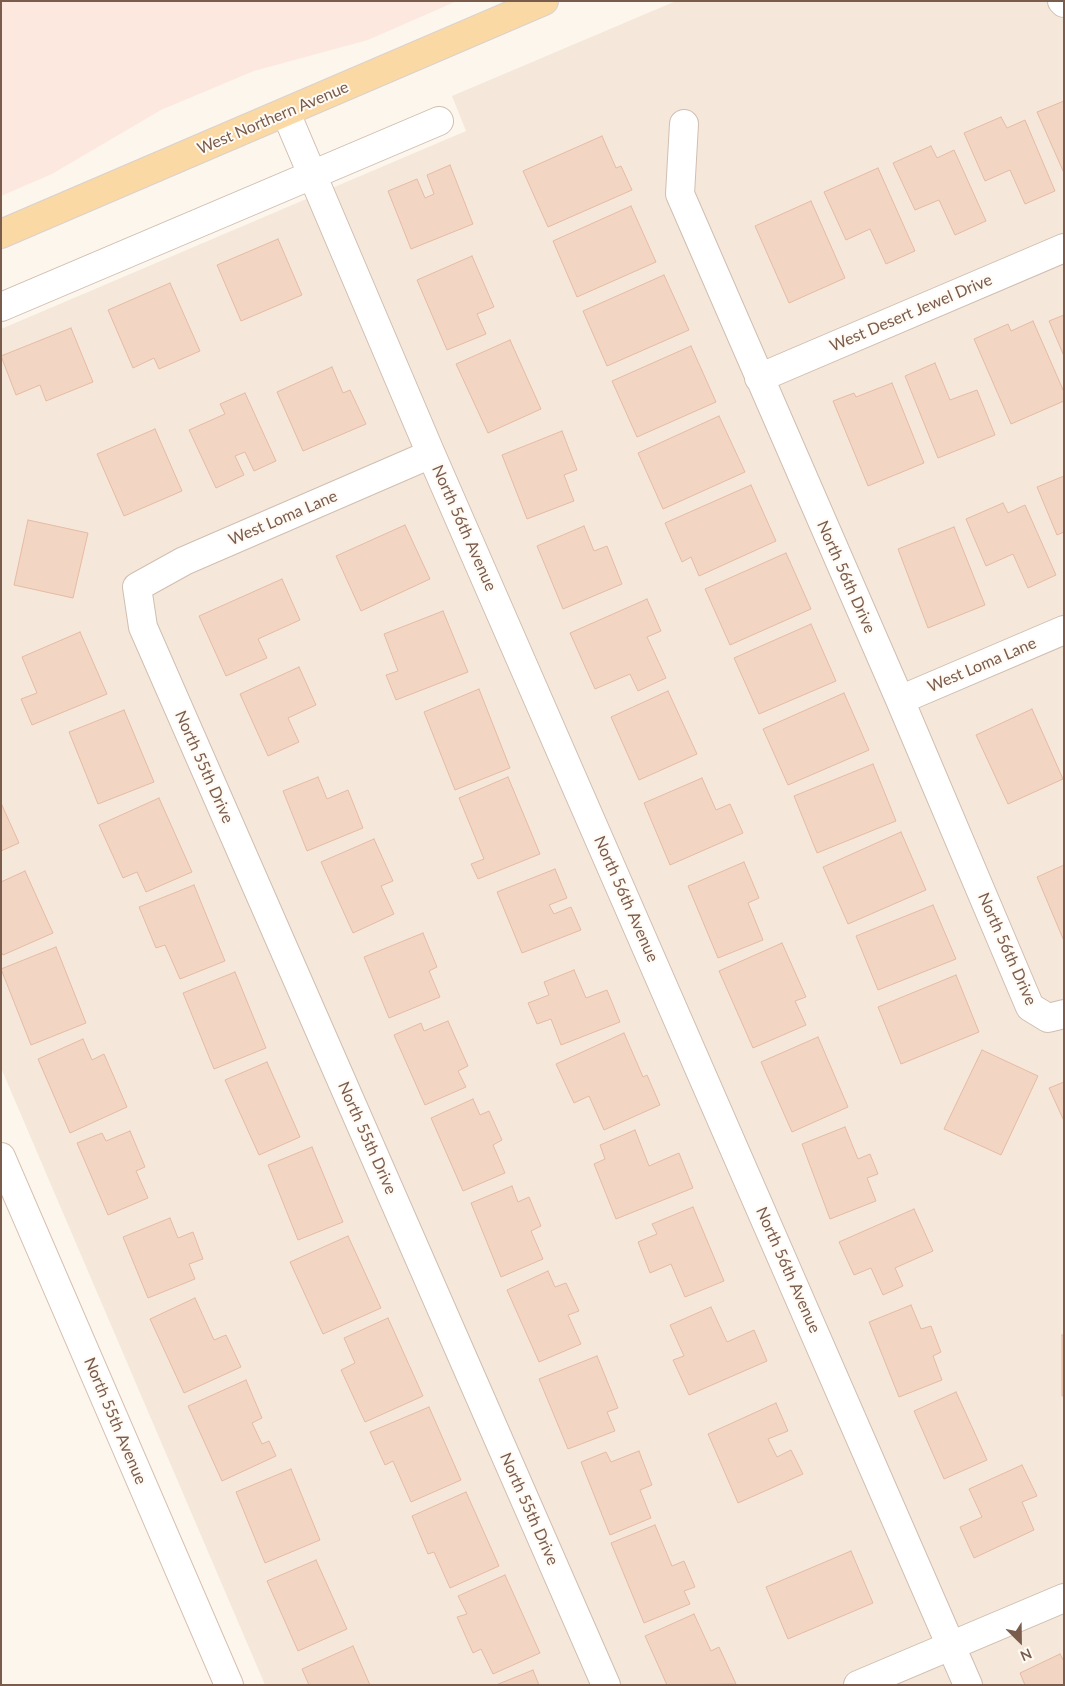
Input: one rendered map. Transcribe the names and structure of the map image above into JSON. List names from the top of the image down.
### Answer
{
  "streets": {
    "main road": ["West Northern Avenue"],
    "street": [
      "West Desert Jewel Drive",
      "West Loma Lane",
      "North 56th Avenue",
      "North 56th Drive",
      "North 55th Drive",
      "North 55th Avenue"
    ]
  },
  "crossings": [
    ["West Northern Avenue", "North 56th Avenue"],
    ["West Desert Jewel Drive", "North 56th Drive"],
    ["West Loma Lane", "North 56th Avenue"],
    ["West Loma Lane", "North 56th Drive"],
    ["West Loma Lane", "North 55th Drive"]
  ],
  "north": "bottom right"
}
